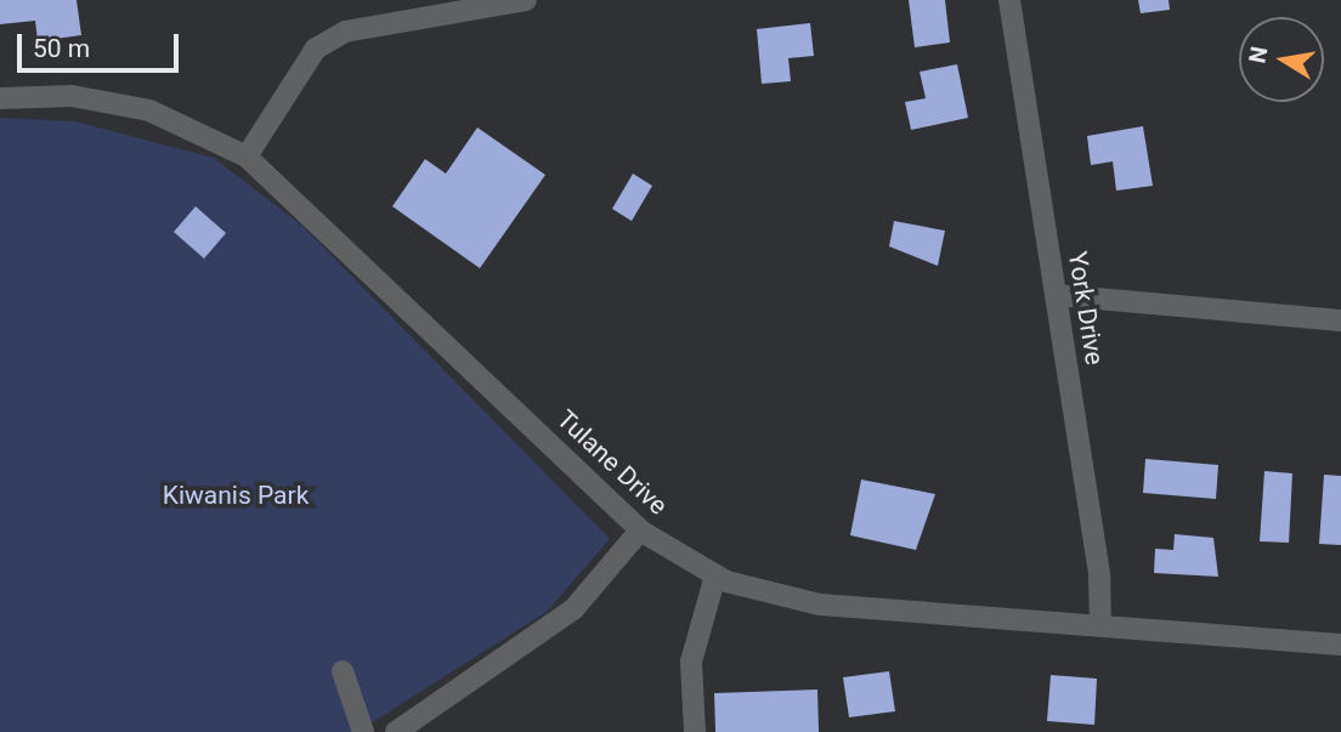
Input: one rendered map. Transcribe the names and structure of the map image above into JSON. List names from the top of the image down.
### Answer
{
  "streets": {
    "street": ["York Drive", "Tulane Drive"]
  },
  "crossings": [
    ["York Drive", "Tulane Drive"]
  ],
  "parks": ["Kiwanis Park"],
  "scale_bar": "50 m",
  "north": "left"
}
